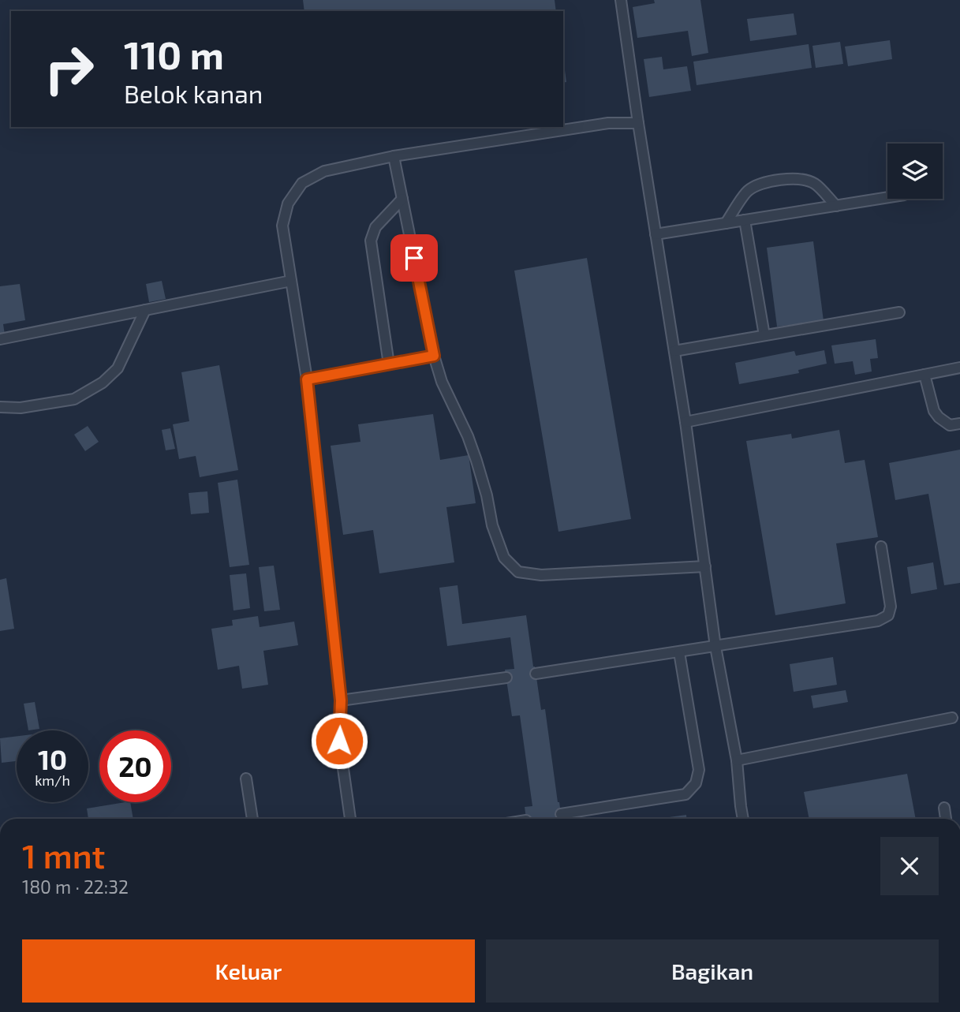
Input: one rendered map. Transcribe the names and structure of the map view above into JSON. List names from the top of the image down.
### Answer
{
  "page": {
    "turn": ["110 m", "Belok kanan"],
    "speed": "10 km/h",
    "limit": "20",
    "heading": ["1 mnt", "180 m · 22:32"],
    "buttons": ["Keluar", "Bagikan"]
  }
}
